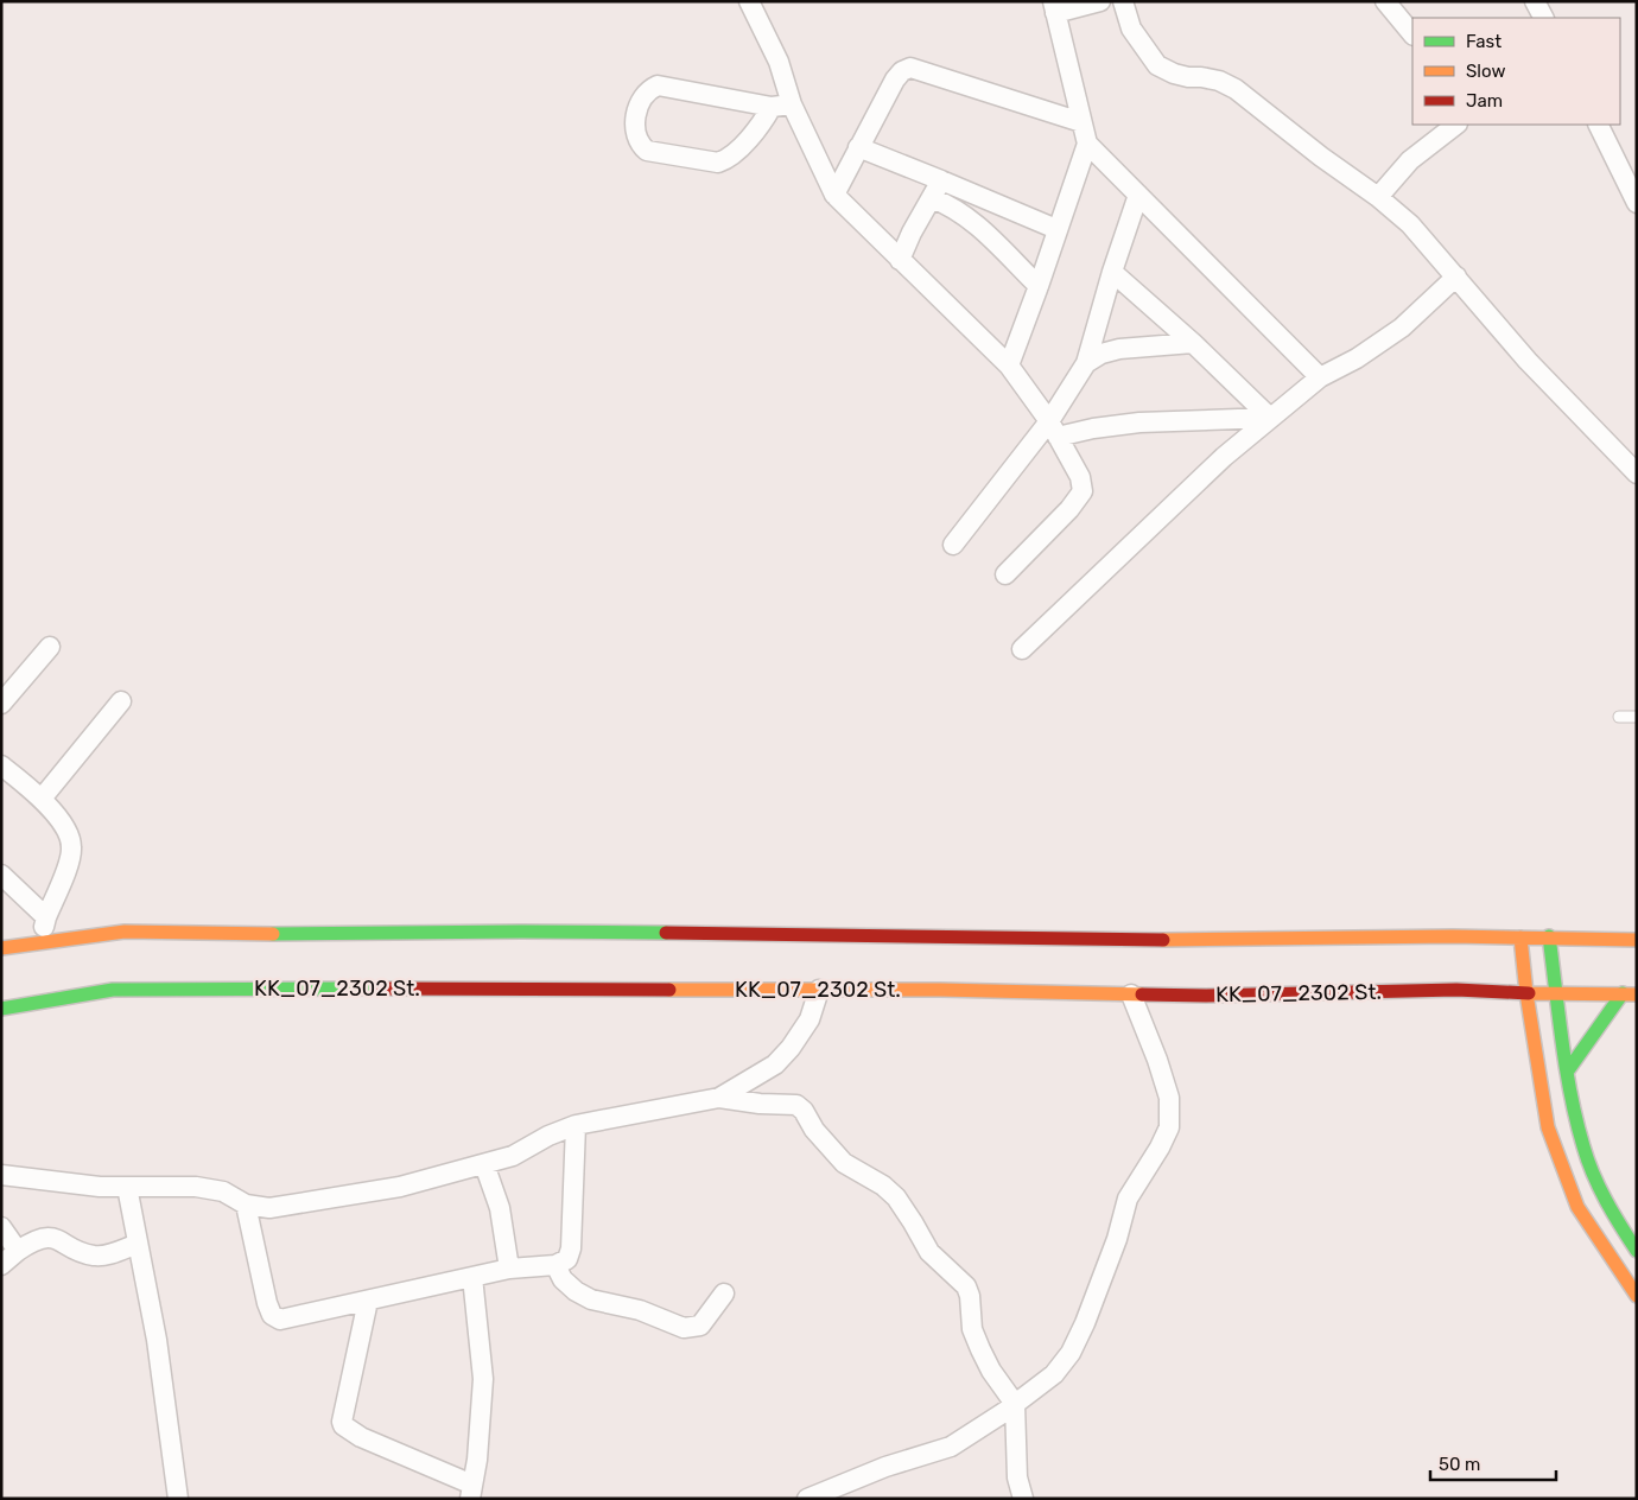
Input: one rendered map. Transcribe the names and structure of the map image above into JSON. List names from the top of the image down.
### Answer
{
  "streets": {
    "main road": ["KK_07_2302 St."]
  },
  "legend": ["Fast", "Slow", "Jam"],
  "scale_bar": "50 m"
}
